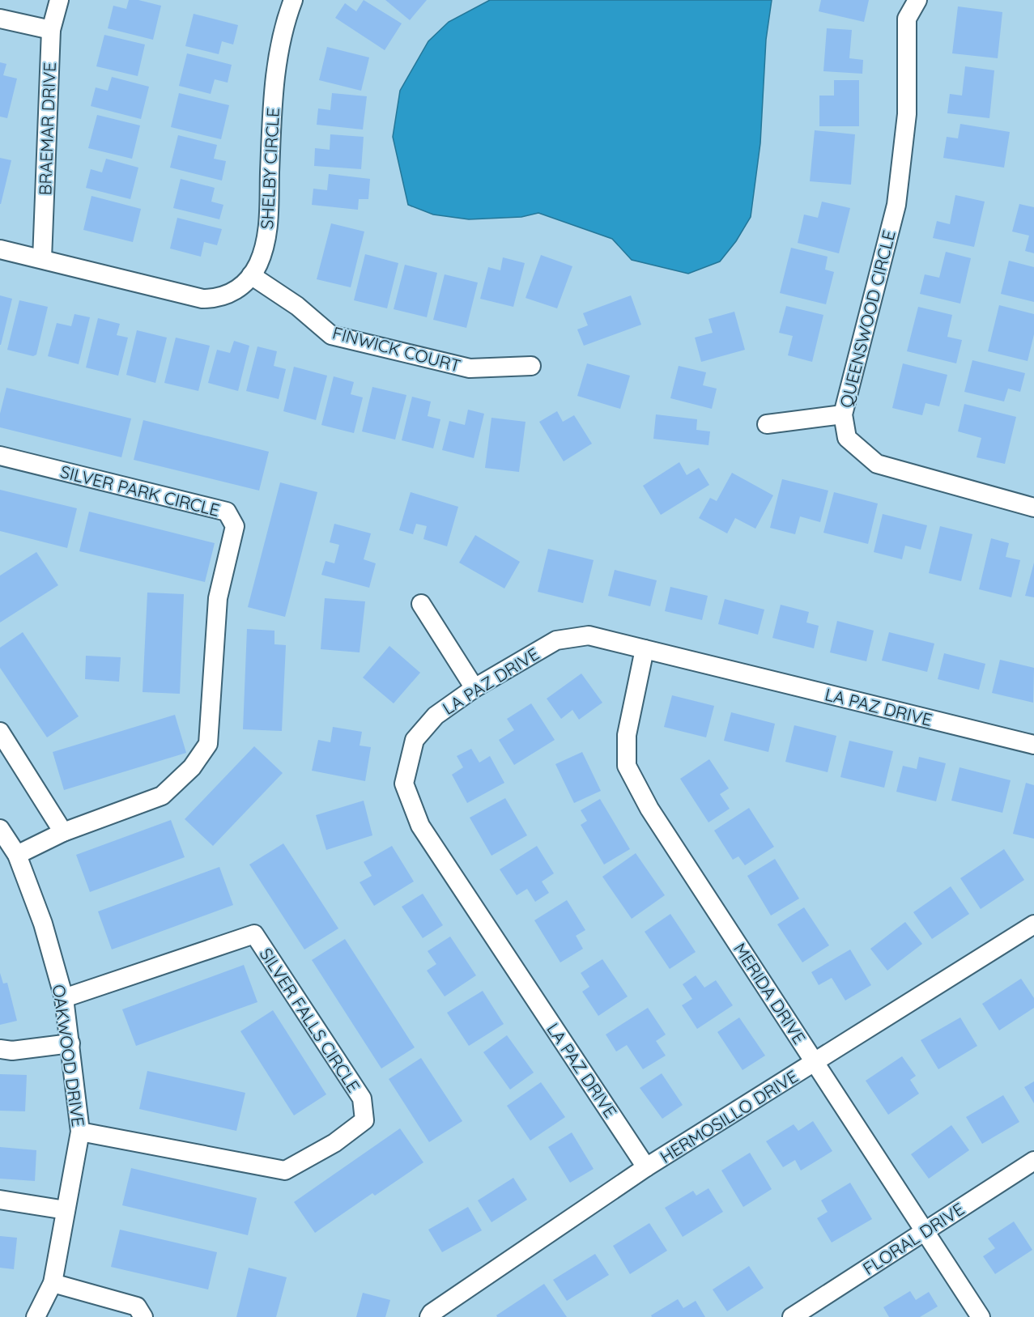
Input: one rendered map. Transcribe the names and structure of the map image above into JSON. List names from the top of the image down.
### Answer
{
  "streets": {
    "street": [
      "BRAEMAR DRIVE",
      "SHELBY CIRCLE",
      "QUEENSWOOD CIRCLE",
      "FINWICK COURT",
      "SILVER PARK CIRCLE",
      "LA PAZ DRIVE",
      "MERIDA DRIVE",
      "SILVER FALLS CIRCLE",
      "OAKWOOD DRIVE",
      "HERMOSILLO DRIVE",
      "FLORAL DRIVE"
    ]
  },
  "crossings": [
    ["BRAEMAR DRIVE", "SHELBY CIRCLE"],
    ["SHELBY CIRCLE", "FINWICK COURT"],
    ["SILVER PARK CIRCLE", "OAKWOOD DRIVE"],
    ["LA PAZ DRIVE", "MERIDA DRIVE"],
    ["LA PAZ DRIVE", "HERMOSILLO DRIVE"],
    ["MERIDA DRIVE", "HERMOSILLO DRIVE"],
    ["MERIDA DRIVE", "FLORAL DRIVE"],
    ["SILVER FALLS CIRCLE", "OAKWOOD DRIVE"]
  ]
}
